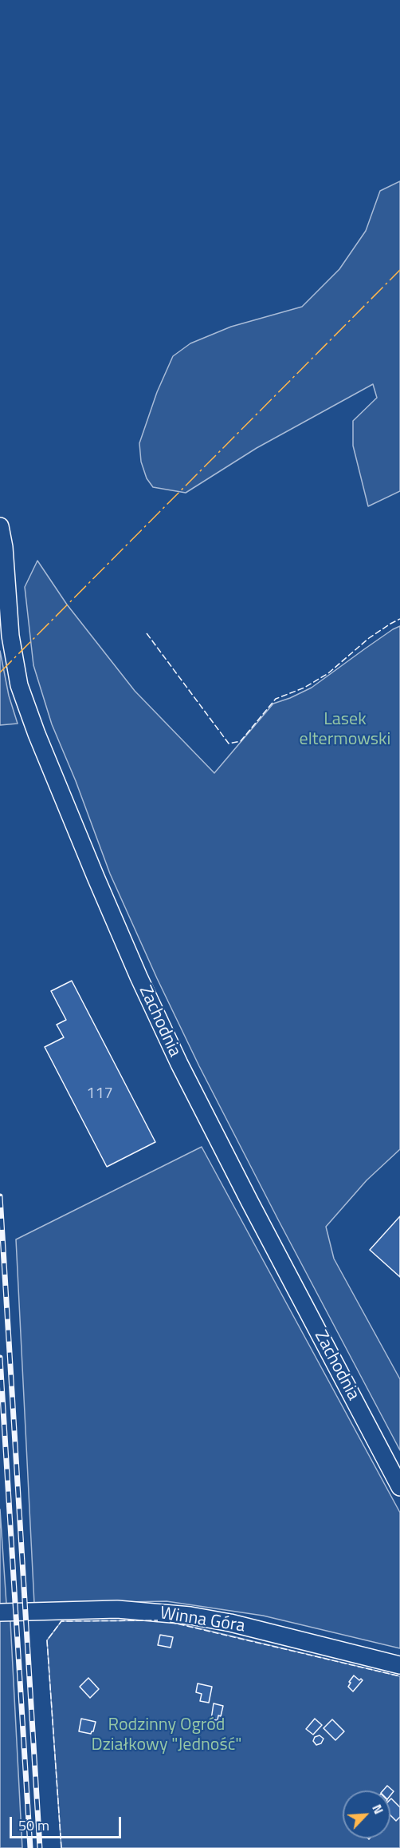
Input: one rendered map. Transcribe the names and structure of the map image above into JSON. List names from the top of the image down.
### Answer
{
  "streets": {
    "street": ["Zachodnia", "Winna Góra"]
  },
  "parks": ["Lasek eltermowski", "Rodzinny Ogród Działkowy \"Jedność\""],
  "house_numbers": ["117"],
  "scale_bar": "50 m",
  "north": "top right"
}
